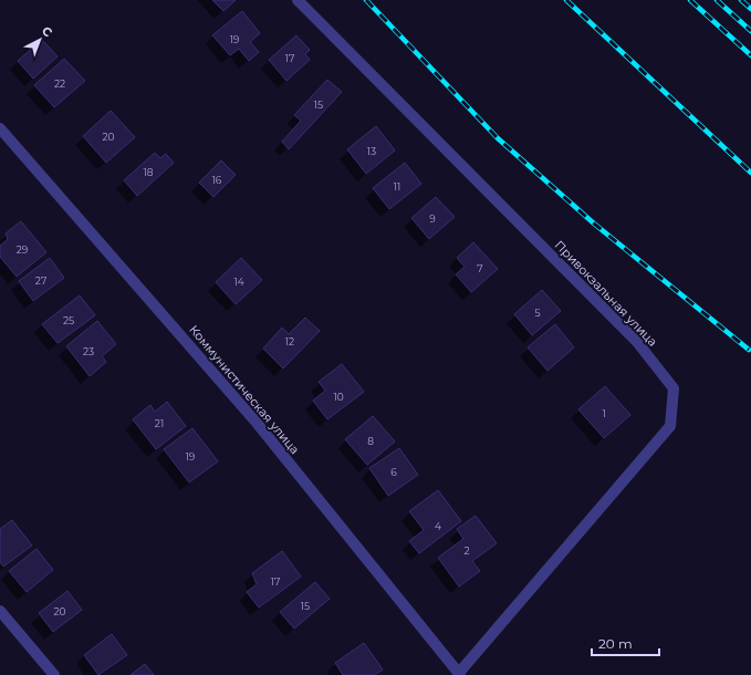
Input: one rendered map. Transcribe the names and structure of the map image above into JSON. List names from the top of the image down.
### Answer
{
  "streets": {
    "street": ["Привокзальная улица", "Коммунистическая улица"]
  },
  "crossings": [
    ["Привокзальная улица", "Коммунистическая улица"]
  ],
  "house_numbers": [
    "19",
    "17",
    "22",
    "15",
    "20",
    "13",
    "18",
    "16",
    "11",
    "9",
    "29",
    "7",
    "27",
    "14",
    "5",
    "25",
    "12",
    "23",
    "10",
    "1",
    "21",
    "8",
    "19",
    "6",
    "4",
    "2",
    "17",
    "15",
    "20"
  ],
  "scale_bar": "20 m",
  "north": "top right"
}
